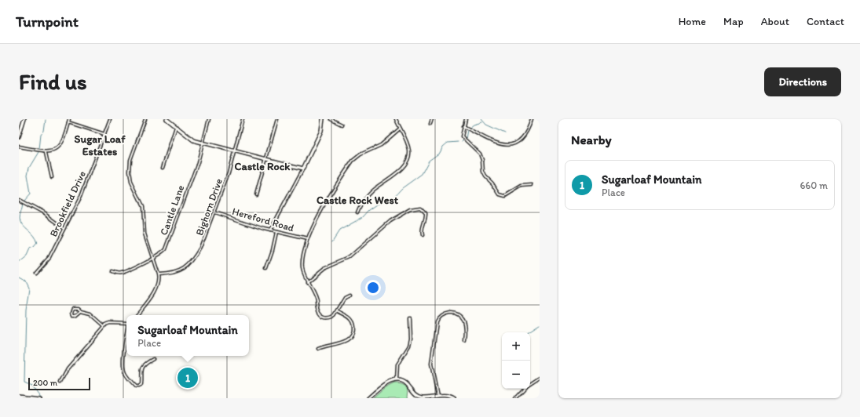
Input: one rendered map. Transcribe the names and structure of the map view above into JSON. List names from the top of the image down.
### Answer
{
  "streets": {
    "street": [
      "Brookfield Drive",
      "Bighorn Drive",
      "Cantle Lane",
      "Hereford Road"
    ]
  },
  "crossings": [
    ["Bighorn Drive", "Hereford Road"]
  ],
  "districts": ["Sugar Loaf Estates", "Castle Rock", "Castle Rock West"],
  "scale_bar": "200 m",
  "page": {
    "header": "Turnpoint",
    "nav": [
      "Home",
      "Map",
      "About",
      "Contact"
    ],
    "buttons": "Directions",
    "title": "Find us",
    "heading": "Nearby",
    "list": [
      {
        "mark": "1",
        "name": "Sugarloaf Mountain",
        "note": "Place",
        "value": "660 m"
      }
    ],
    "popup": ["Sugarloaf Mountain", "Place"],
    "map_buttons": ["+", "−"],
    "pins": "1",
    "scale": "200 m"
  }
}
